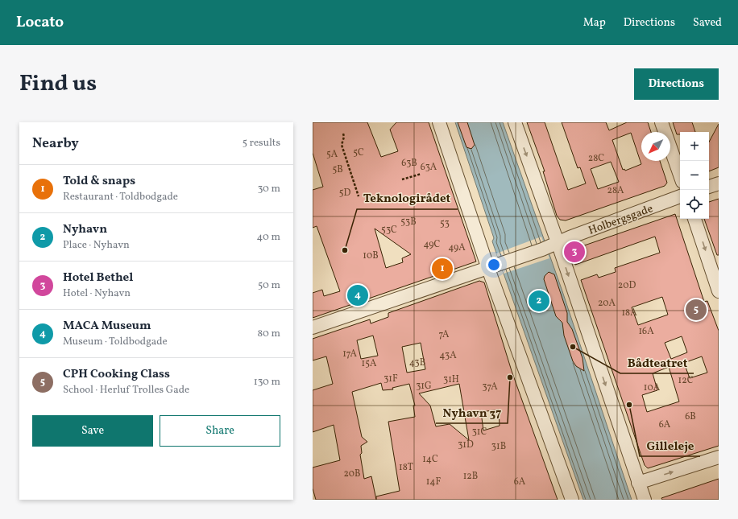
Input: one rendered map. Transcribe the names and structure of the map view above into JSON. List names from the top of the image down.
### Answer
{
  "streets": {
    "street": ["Holbergsgade"]
  },
  "places": [
    "Teknologirådet",
    "Bådteatret",
    "Nyhavn 37",
    "Gilleleje"
  ],
  "house_numbers": [
    "5C",
    "5A",
    "28C",
    "63B",
    "63A",
    "5B",
    "28A",
    "5D",
    "53B",
    "53",
    "53C",
    "49C",
    "49A",
    "10B",
    "20D",
    "20A",
    "18A",
    "16A",
    "7A",
    "17A",
    "43A",
    "43B",
    "15A",
    "31F",
    "31H",
    "12C",
    "31G",
    "37A",
    "10A",
    "6B",
    "6A",
    "31C",
    "31D",
    "31B",
    "14C",
    "18T",
    "20B",
    "12B",
    "14F",
    "6A"
  ],
  "north": "bottom left",
  "page": {
    "header": "Locato",
    "nav": ["Map", "Directions", "Saved"],
    "title": "Find us",
    "buttons": [
      "Directions",
      ["Save", "Share"]
    ],
    "heading": ["Nearby", "5 results"],
    "map_buttons": ["+", "−"],
    "list": [
      {
        "mark": "1",
        "name": "Told & snaps",
        "note": "Restaurant · Toldbodgade",
        "value": "30 m"
      },
      {
        "mark": "2",
        "name": "Nyhavn",
        "note": "Place · Nyhavn",
        "value": "40 m"
      },
      {
        "mark": "3",
        "name": "Hotel Bethel",
        "note": "Hotel · Nyhavn",
        "value": "50 m"
      },
      {
        "mark": "4",
        "name": "MACA Museum",
        "note": "Museum · Toldbodgade",
        "value": "80 m"
      },
      {
        "mark": "5",
        "name": "CPH Cooking Class",
        "note": "School · Herluf Trolles Gade",
        "value": "130 m"
      }
    ],
    "pins": [
      "3",
      "1",
      "4",
      "2",
      "5"
    ]
  }
}
